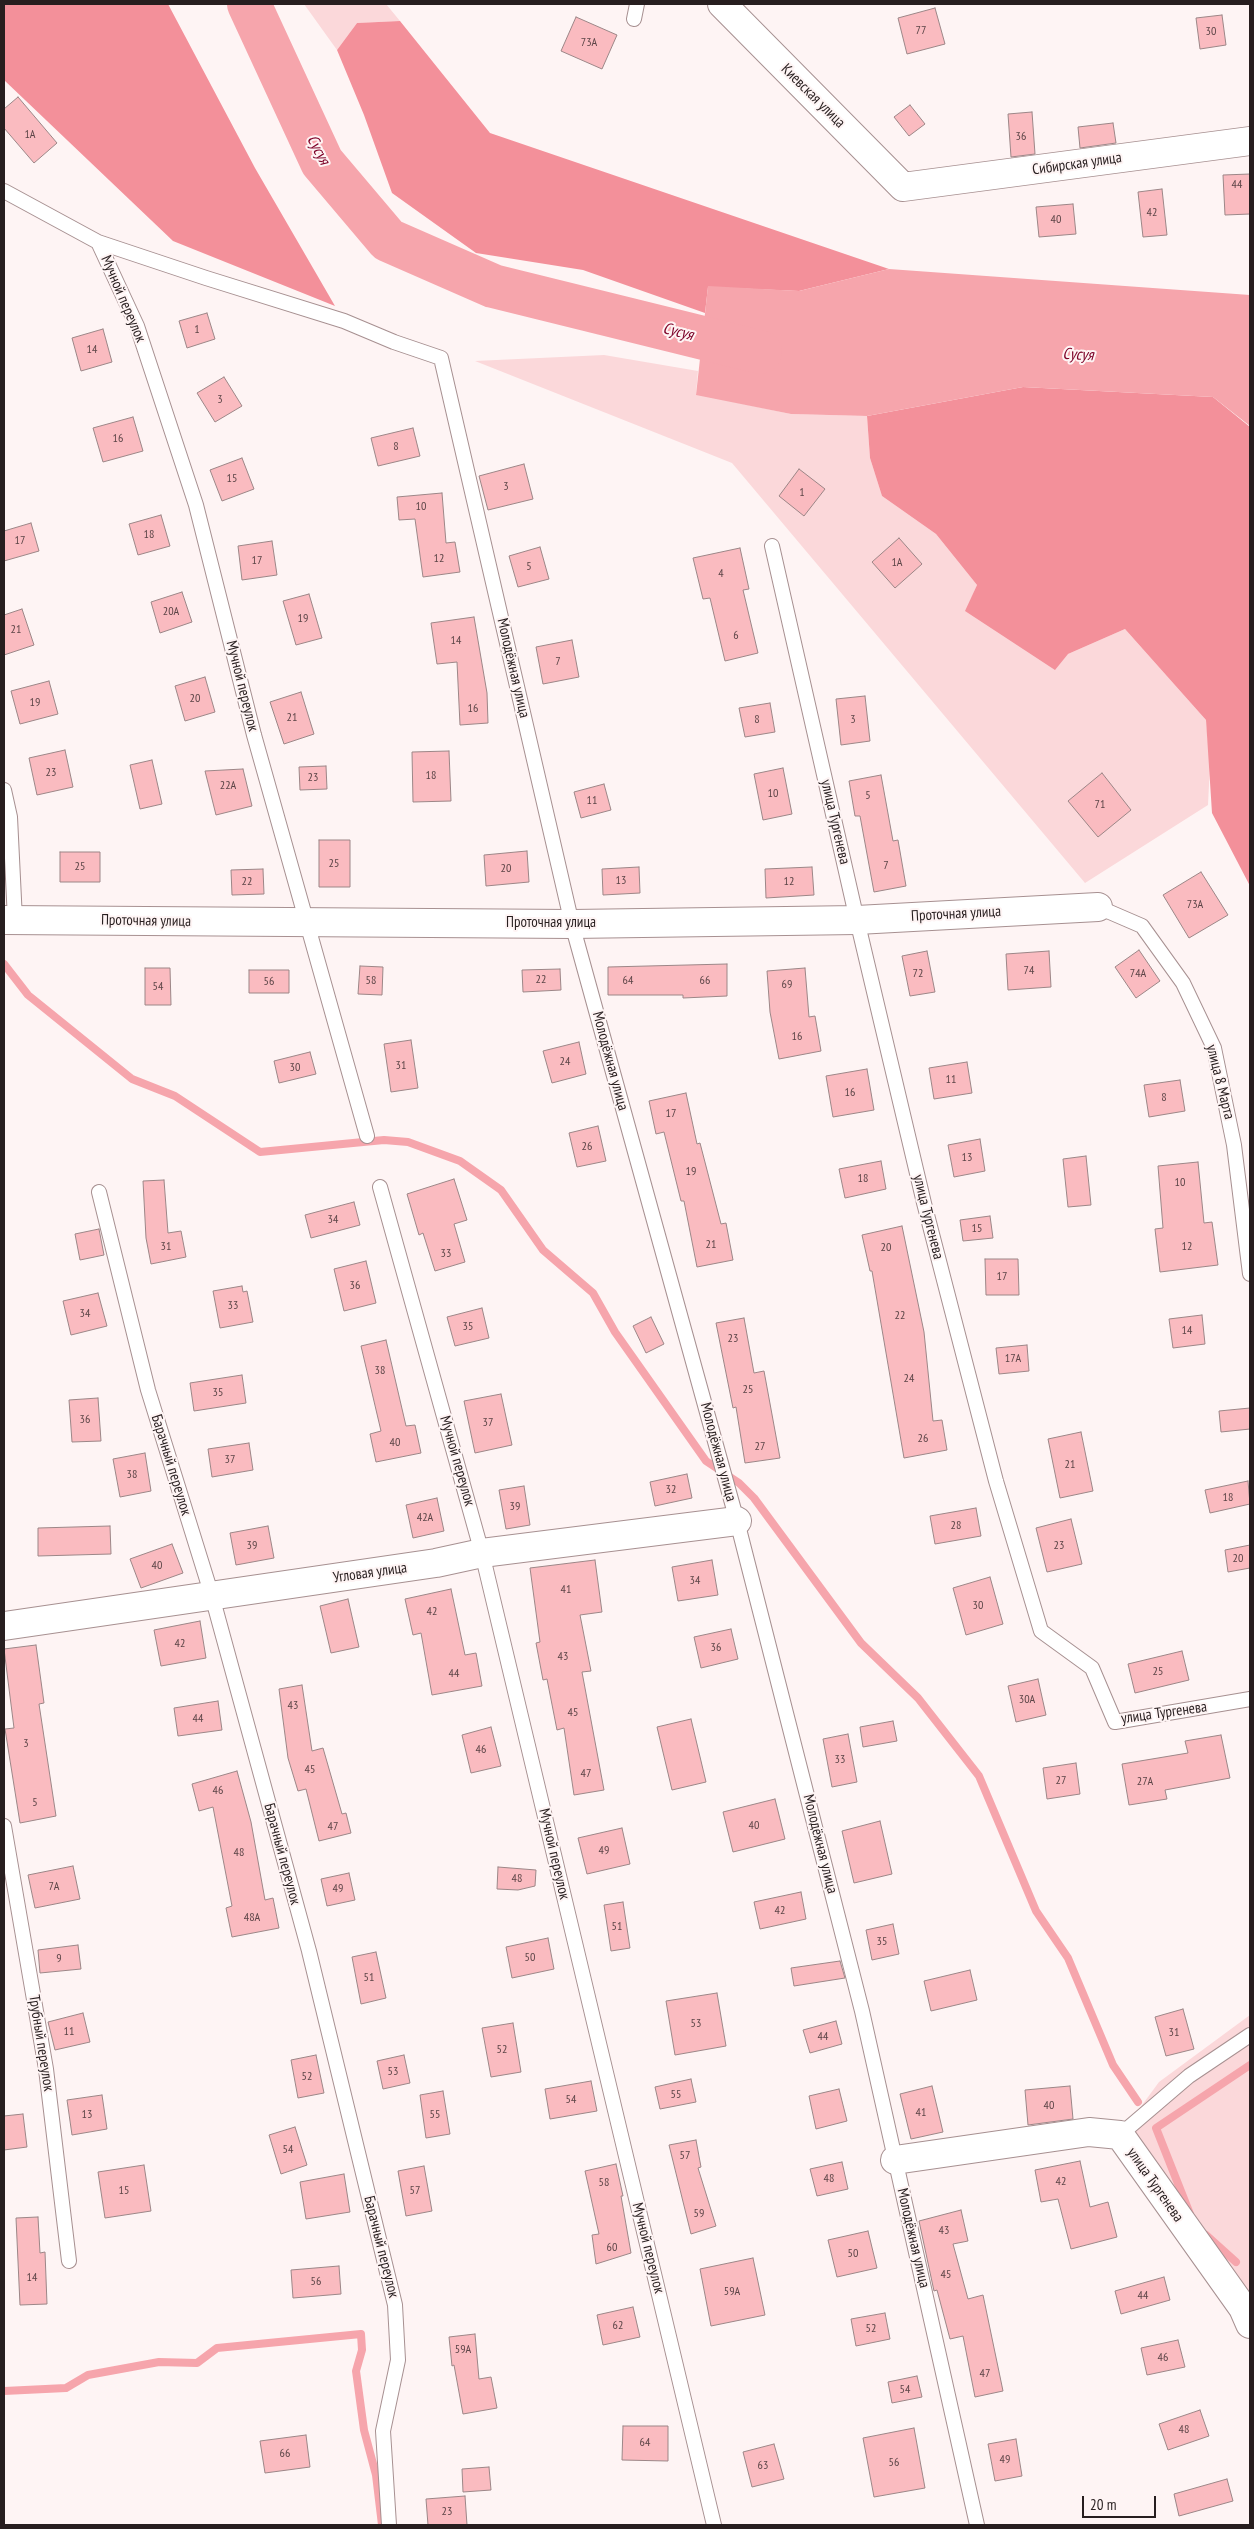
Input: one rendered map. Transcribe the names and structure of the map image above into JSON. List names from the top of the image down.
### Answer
{
  "streets": {
    "street": [
      "Киевская улица",
      "Сибирская улица",
      "улица Тургенева",
      "Проточная улица",
      "Угловая улица"
    ],
    "lane": [
      "Мучной переулок",
      "Молодёжная улица",
      "улица 8 Марта",
      "Барачный переулок",
      "Трубный переулок"
    ]
  },
  "crossings": [
    ["Киевская улица", "Сибирская улица"],
    ["Мучной переулок", "Молодёжная улица"],
    ["Мучной переулок", "Проточная улица"],
    ["Мучной переулок", "Угловая улица"],
    ["Молодёжная улица", "улица Тургенева"],
    ["Молодёжная улица", "Проточная улица"],
    ["Молодёжная улица", "Угловая улица"],
    ["улица Тургенева", "Проточная улица"],
    ["Проточная улица", "улица 8 Марта"],
    ["Барачный переулок", "Угловая улица"]
  ],
  "water": ["Сусуя"],
  "house_numbers": [
    "77",
    "30",
    "73А",
    "1А",
    "36",
    "44",
    "42",
    "40",
    "1",
    "14",
    "3",
    "16",
    "8",
    "15",
    "3",
    "1",
    "10",
    "18",
    "17",
    "12",
    "17",
    "1А",
    "5",
    "4",
    "20А",
    "19",
    "21",
    "6",
    "14",
    "7",
    "20",
    "19",
    "16",
    "21",
    "8",
    "3",
    "23",
    "18",
    "23",
    "22А",
    "10",
    "5",
    "11",
    "71",
    "25",
    "7",
    "25",
    "20",
    "13",
    "22",
    "12",
    "73А",
    "74",
    "72",
    "74А",
    "22",
    "58",
    "64",
    "66",
    "56",
    "69",
    "54",
    "16",
    "24",
    "31",
    "30",
    "11",
    "16",
    "8",
    "17",
    "26",
    "13",
    "19",
    "18",
    "10",
    "34",
    "15",
    "21",
    "31",
    "12",
    "20",
    "33",
    "17",
    "36",
    "33",
    "34",
    "22",
    "35",
    "14",
    "23",
    "17А",
    "38",
    "24",
    "25",
    "35",
    "36",
    "37",
    "26",
    "40",
    "27",
    "37",
    "21",
    "38",
    "32",
    "18",
    "39",
    "42А",
    "28",
    "39",
    "23",
    "20",
    "40",
    "34",
    "41",
    "30",
    "42",
    "42",
    "36",
    "43",
    "25",
    "44",
    "30А",
    "43",
    "45",
    "44",
    "3",
    "46",
    "33",
    "45",
    "47",
    "27",
    "27А",
    "46",
    "5",
    "40",
    "47",
    "49",
    "48",
    "48",
    "7А",
    "49",
    "42",
    "48А",
    "51",
    "35",
    "50",
    "9",
    "51",
    "53",
    "11",
    "31",
    "44",
    "52",
    "53",
    "52",
    "55",
    "54",
    "40",
    "41",
    "13",
    "55",
    "54",
    "57",
    "48",
    "42",
    "58",
    "15",
    "57",
    "59",
    "43",
    "60",
    "50",
    "45",
    "14",
    "56",
    "59А",
    "44",
    "62",
    "52",
    "59А",
    "46",
    "47",
    "54",
    "48",
    "64",
    "66",
    "49",
    "56",
    "63",
    "23"
  ],
  "scale_bar": "20 m"
}
